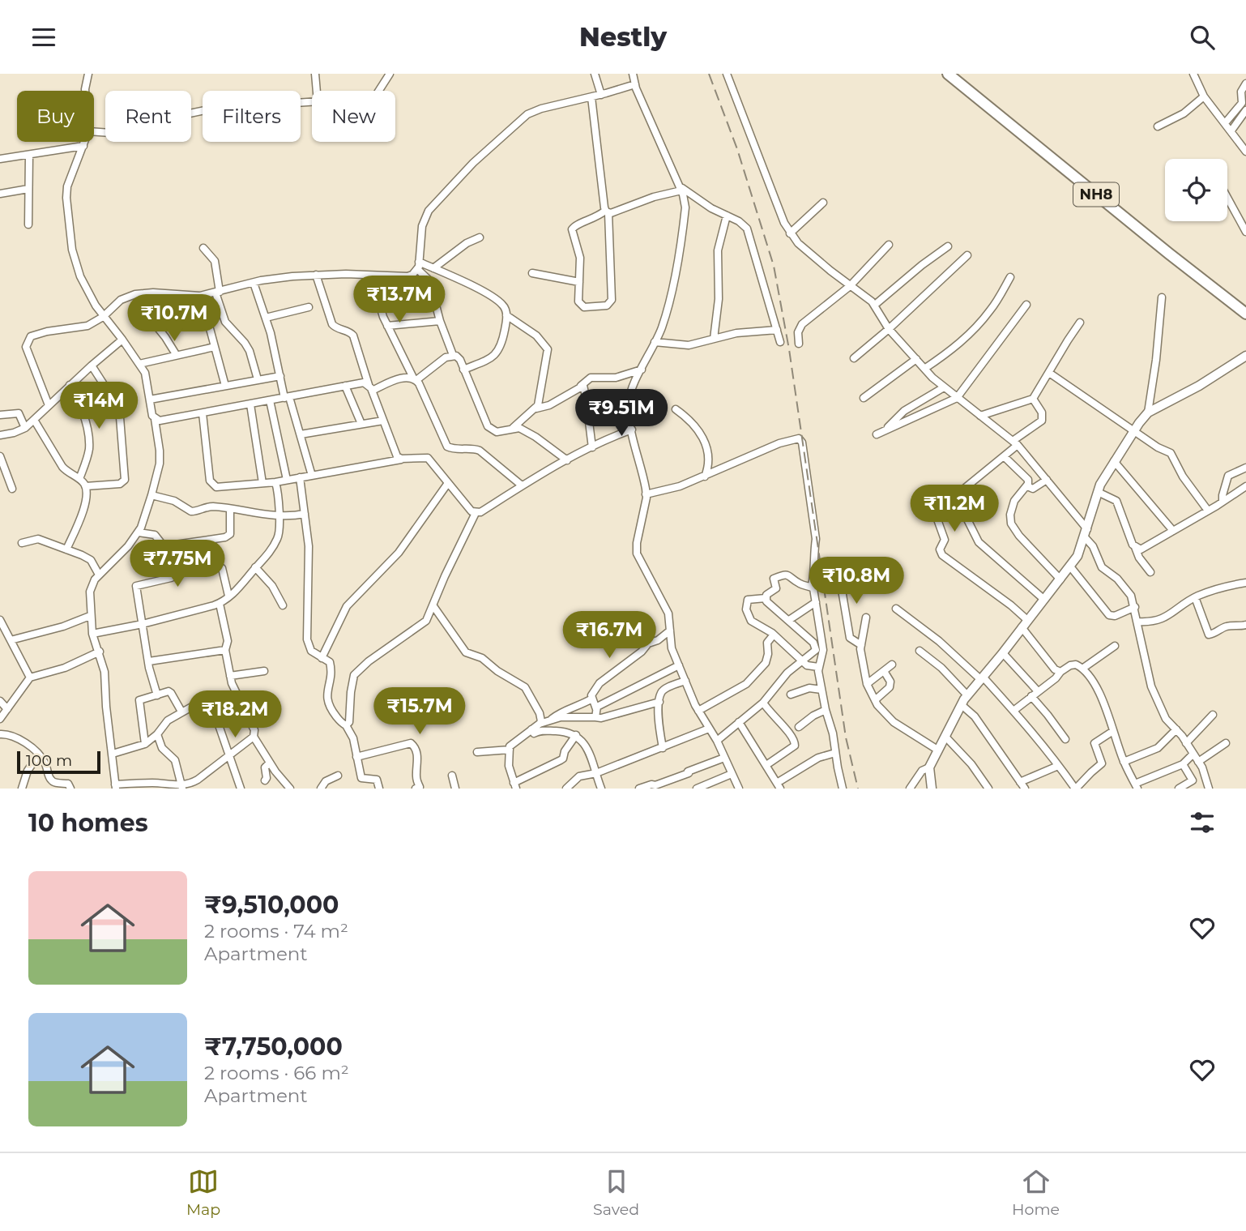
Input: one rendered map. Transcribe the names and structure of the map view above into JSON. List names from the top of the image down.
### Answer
{
  "streets": {
    "highway": ["NH8"]
  },
  "scale_bar": "100 m",
  "page": {
    "header": "Nestly",
    "chip": [
      "Buy",
      "Rent",
      "Filters",
      "New"
    ],
    "price": [
      "₹13.7M",
      "₹10.7M",
      "₹14M",
      "₹9.51M",
      "₹11.2M",
      "₹7.75M",
      "₹10.8M",
      "₹16.7M",
      "₹15.7M",
      "₹18.2M"
    ],
    "scale": "100 m",
    "heading": "10 homes",
    "list": [
      {
        "name": "₹9,510,000",
        "note": "2 rooms · 74 m² · Apartment"
      },
      {
        "name": "₹7,750,000",
        "note": "2 rooms · 66 m² · Apartment"
      }
    ],
    "tabs": ["Map", "Saved", "Home"]
  }
}
